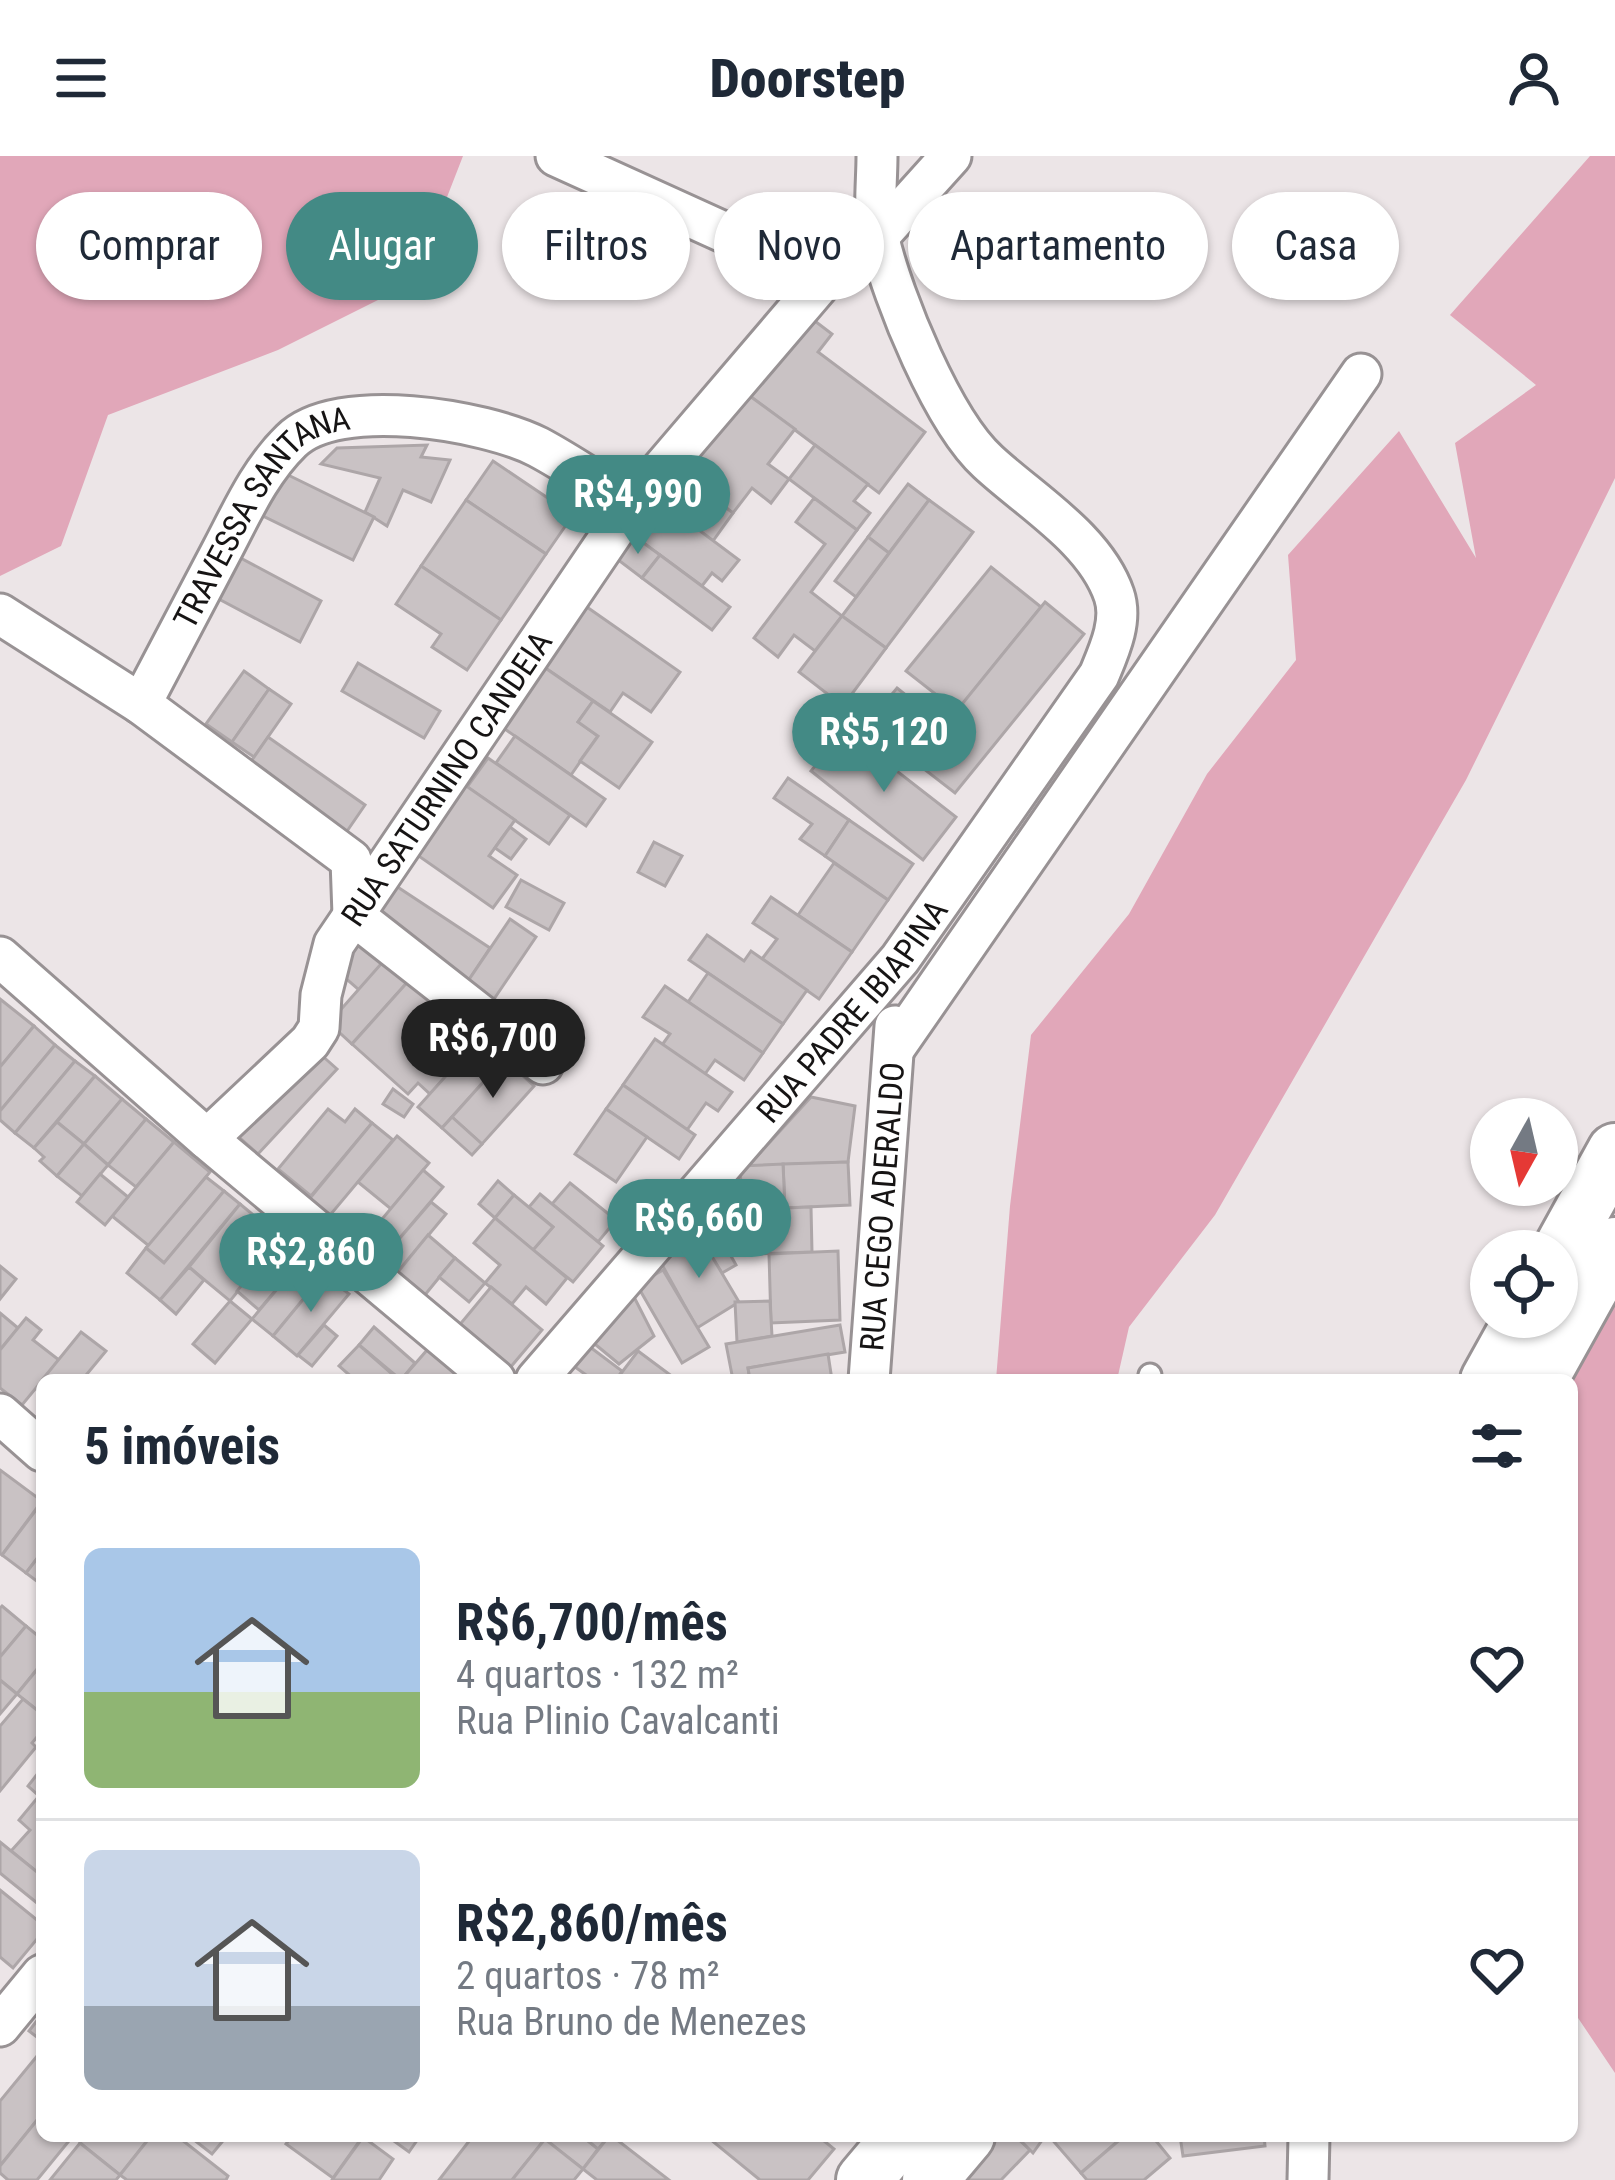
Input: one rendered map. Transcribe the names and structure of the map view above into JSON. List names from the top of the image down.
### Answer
{
  "streets": {
    "street": [
      "TRAVESSA SANTANA",
      "RUA SATURNINO CANDEIA",
      "RUA PADRE IBIAPINA",
      "RUA CEGO ADERALDO"
    ]
  },
  "crossings": [
    ["TRAVESSA SANTANA", "RUA SATURNINO CANDEIA"],
    ["RUA PADRE IBIAPINA", "RUA CEGO ADERALDO"]
  ],
  "north": "bottom",
  "page": {
    "header": "Doorstep",
    "chip": [
      "Comprar",
      "Alugar",
      "Filtros",
      "Novo",
      "Apartamento",
      "Casa"
    ],
    "price": [
      "R$4,990",
      "R$5,120",
      "R$6,700",
      "R$6,660",
      "R$2,860"
    ],
    "heading": "5 imóveis",
    "list": [
      {
        "name": "R$6,700/mês",
        "note": "4 quartos · 132 m² · Rua Plinio Cavalcanti"
      },
      {
        "name": "R$2,860/mês",
        "note": "2 quartos · 78 m² · Rua Bruno de Menezes"
      }
    ]
  }
}
